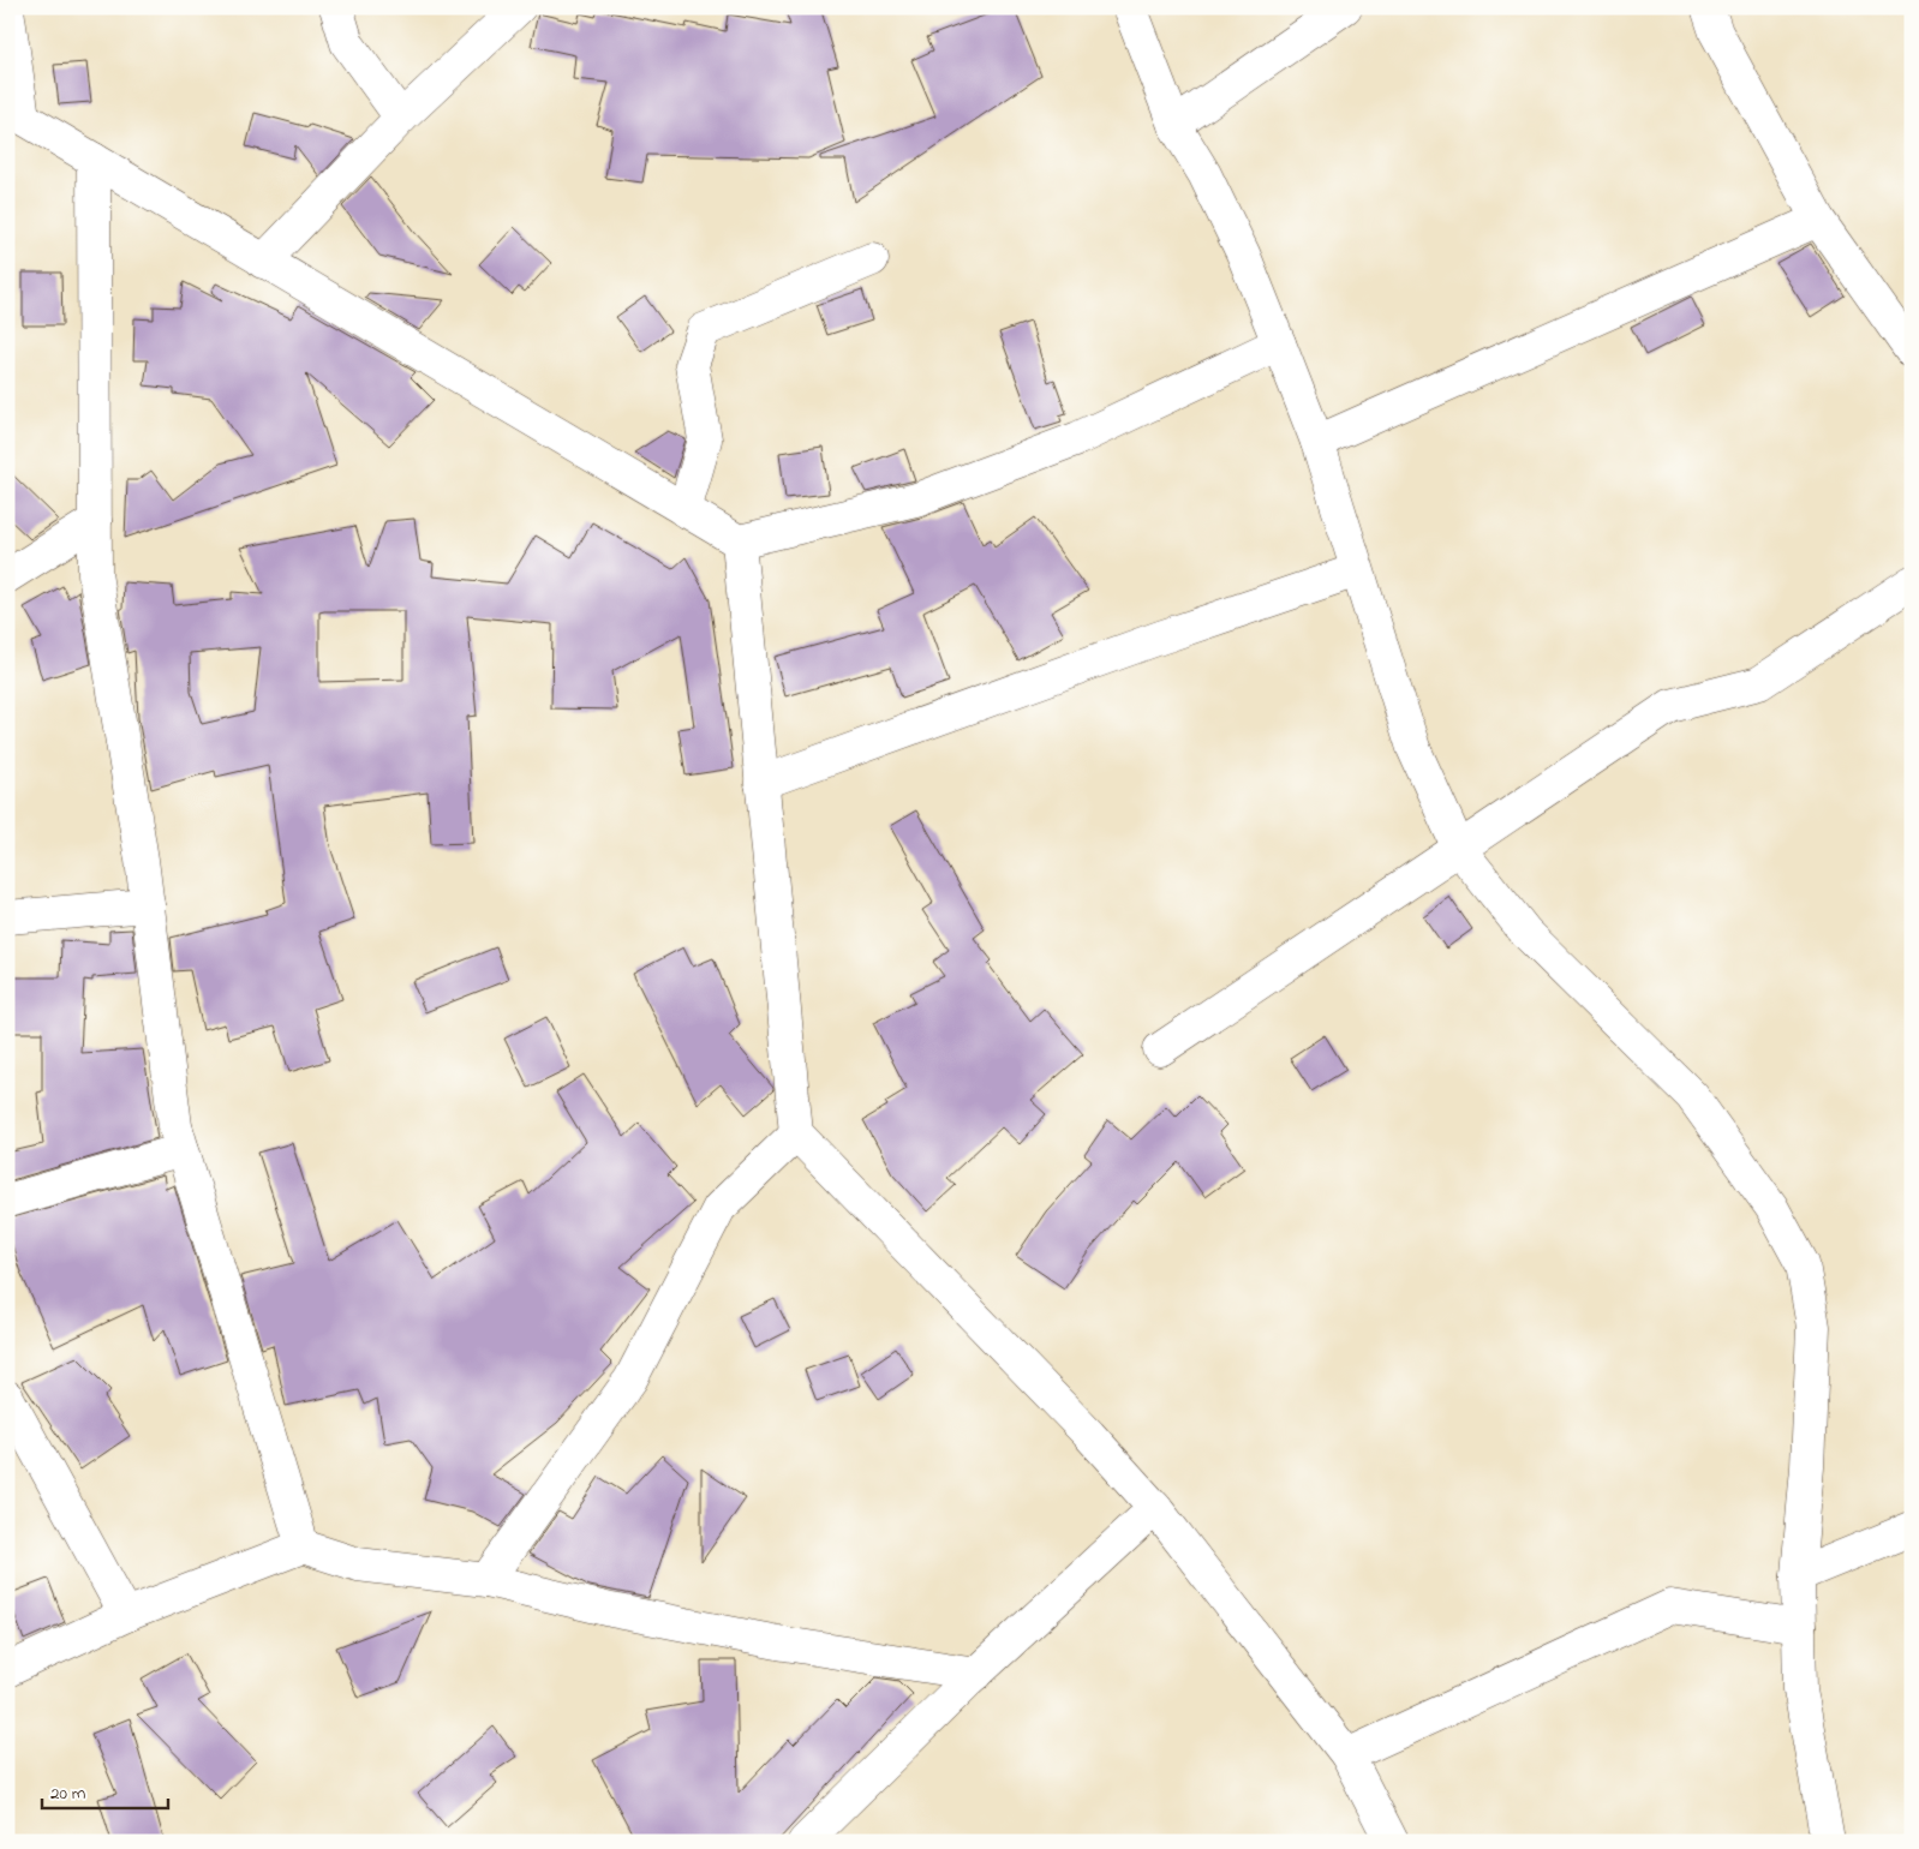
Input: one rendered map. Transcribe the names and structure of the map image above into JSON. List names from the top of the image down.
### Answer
{
  "scale_bar": "20 m"
}
